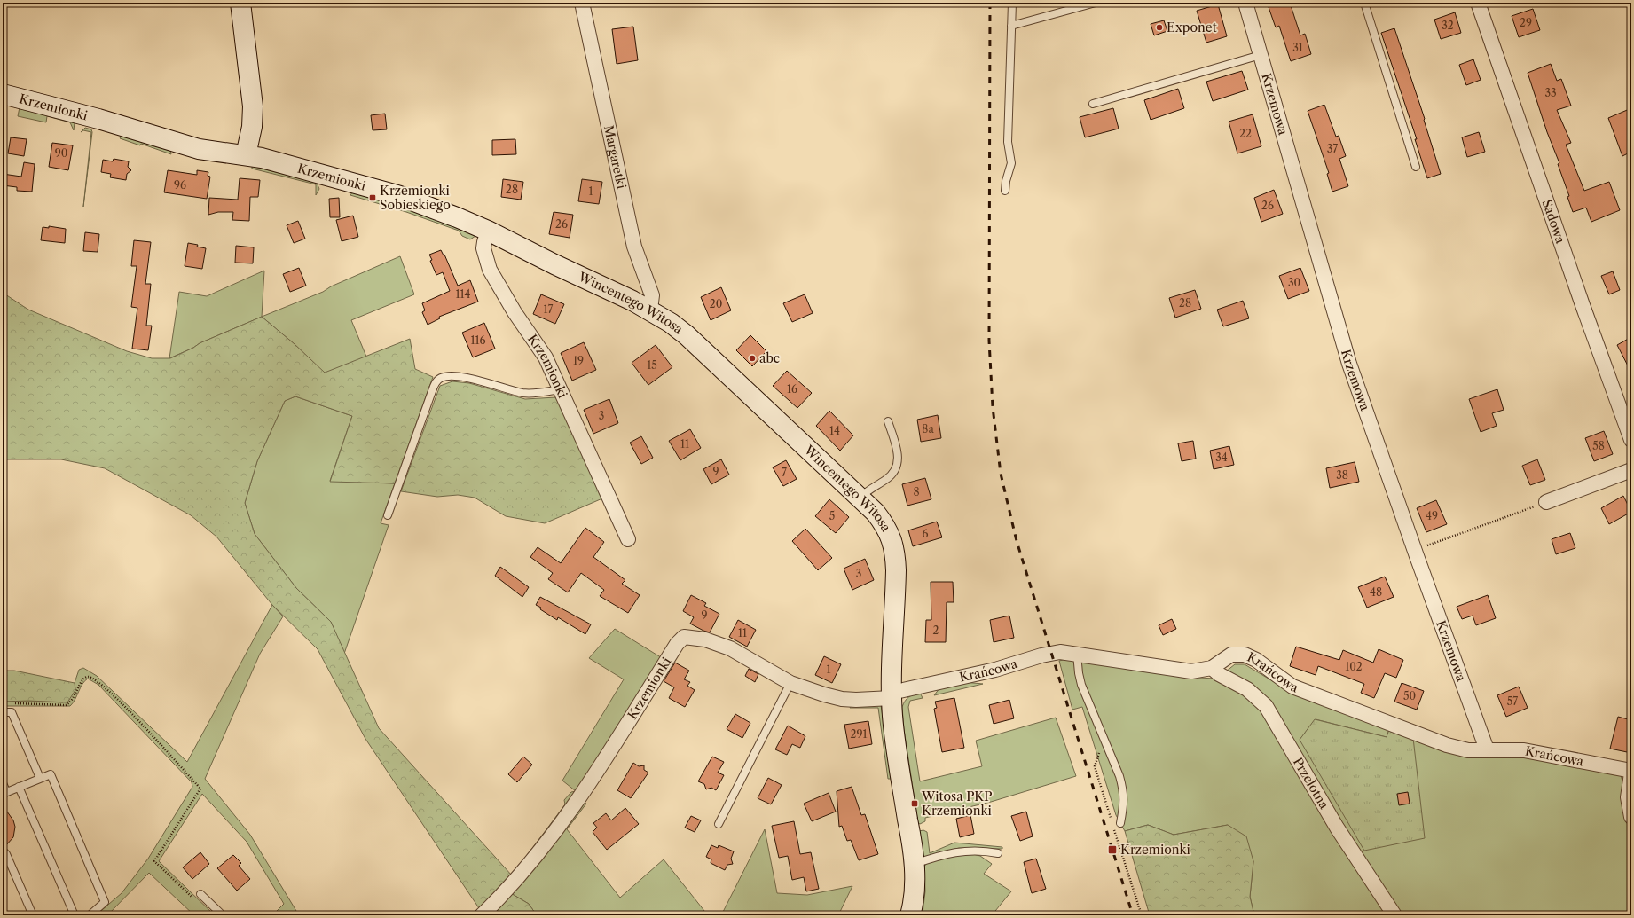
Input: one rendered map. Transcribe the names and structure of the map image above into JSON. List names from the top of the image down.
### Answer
{
  "streets": {
    "street": [
      "Krzemowa",
      "Krzemionki",
      "Margaretki",
      "Sadowa",
      "Wincentego Witosa",
      "Krańcowa",
      "Przelotna"
    ]
  },
  "crossings": [
    ["Krzemowa", "Krańcowa"],
    ["Krzemionki", "Wincentego Witosa"],
    ["Krzemionki", "Krańcowa"],
    ["Margaretki", "Wincentego Witosa"],
    ["Wincentego Witosa", "Krańcowa"],
    ["Krańcowa", "Przelotna"]
  ],
  "places": {
    "other": ["Exponet", "abc"],
    "transit": ["Krzemionki Sobieskiego", "Witosa PKP Krzemionki", "Krzemionki"]
  },
  "house_numbers": [
    "29",
    "32",
    "31",
    "33",
    "22",
    "37",
    "90",
    "96",
    "28",
    "1",
    "26",
    "26",
    "30",
    "114",
    "28",
    "20",
    "17",
    "116",
    "19",
    "15",
    "16",
    "3",
    "8a",
    "14",
    "11",
    "58",
    "34",
    "9",
    "7",
    "38",
    "8",
    "5",
    "49",
    "6",
    "3",
    "48",
    "9",
    "2",
    "11",
    "102",
    "1",
    "50",
    "57",
    "291"
  ]
}
